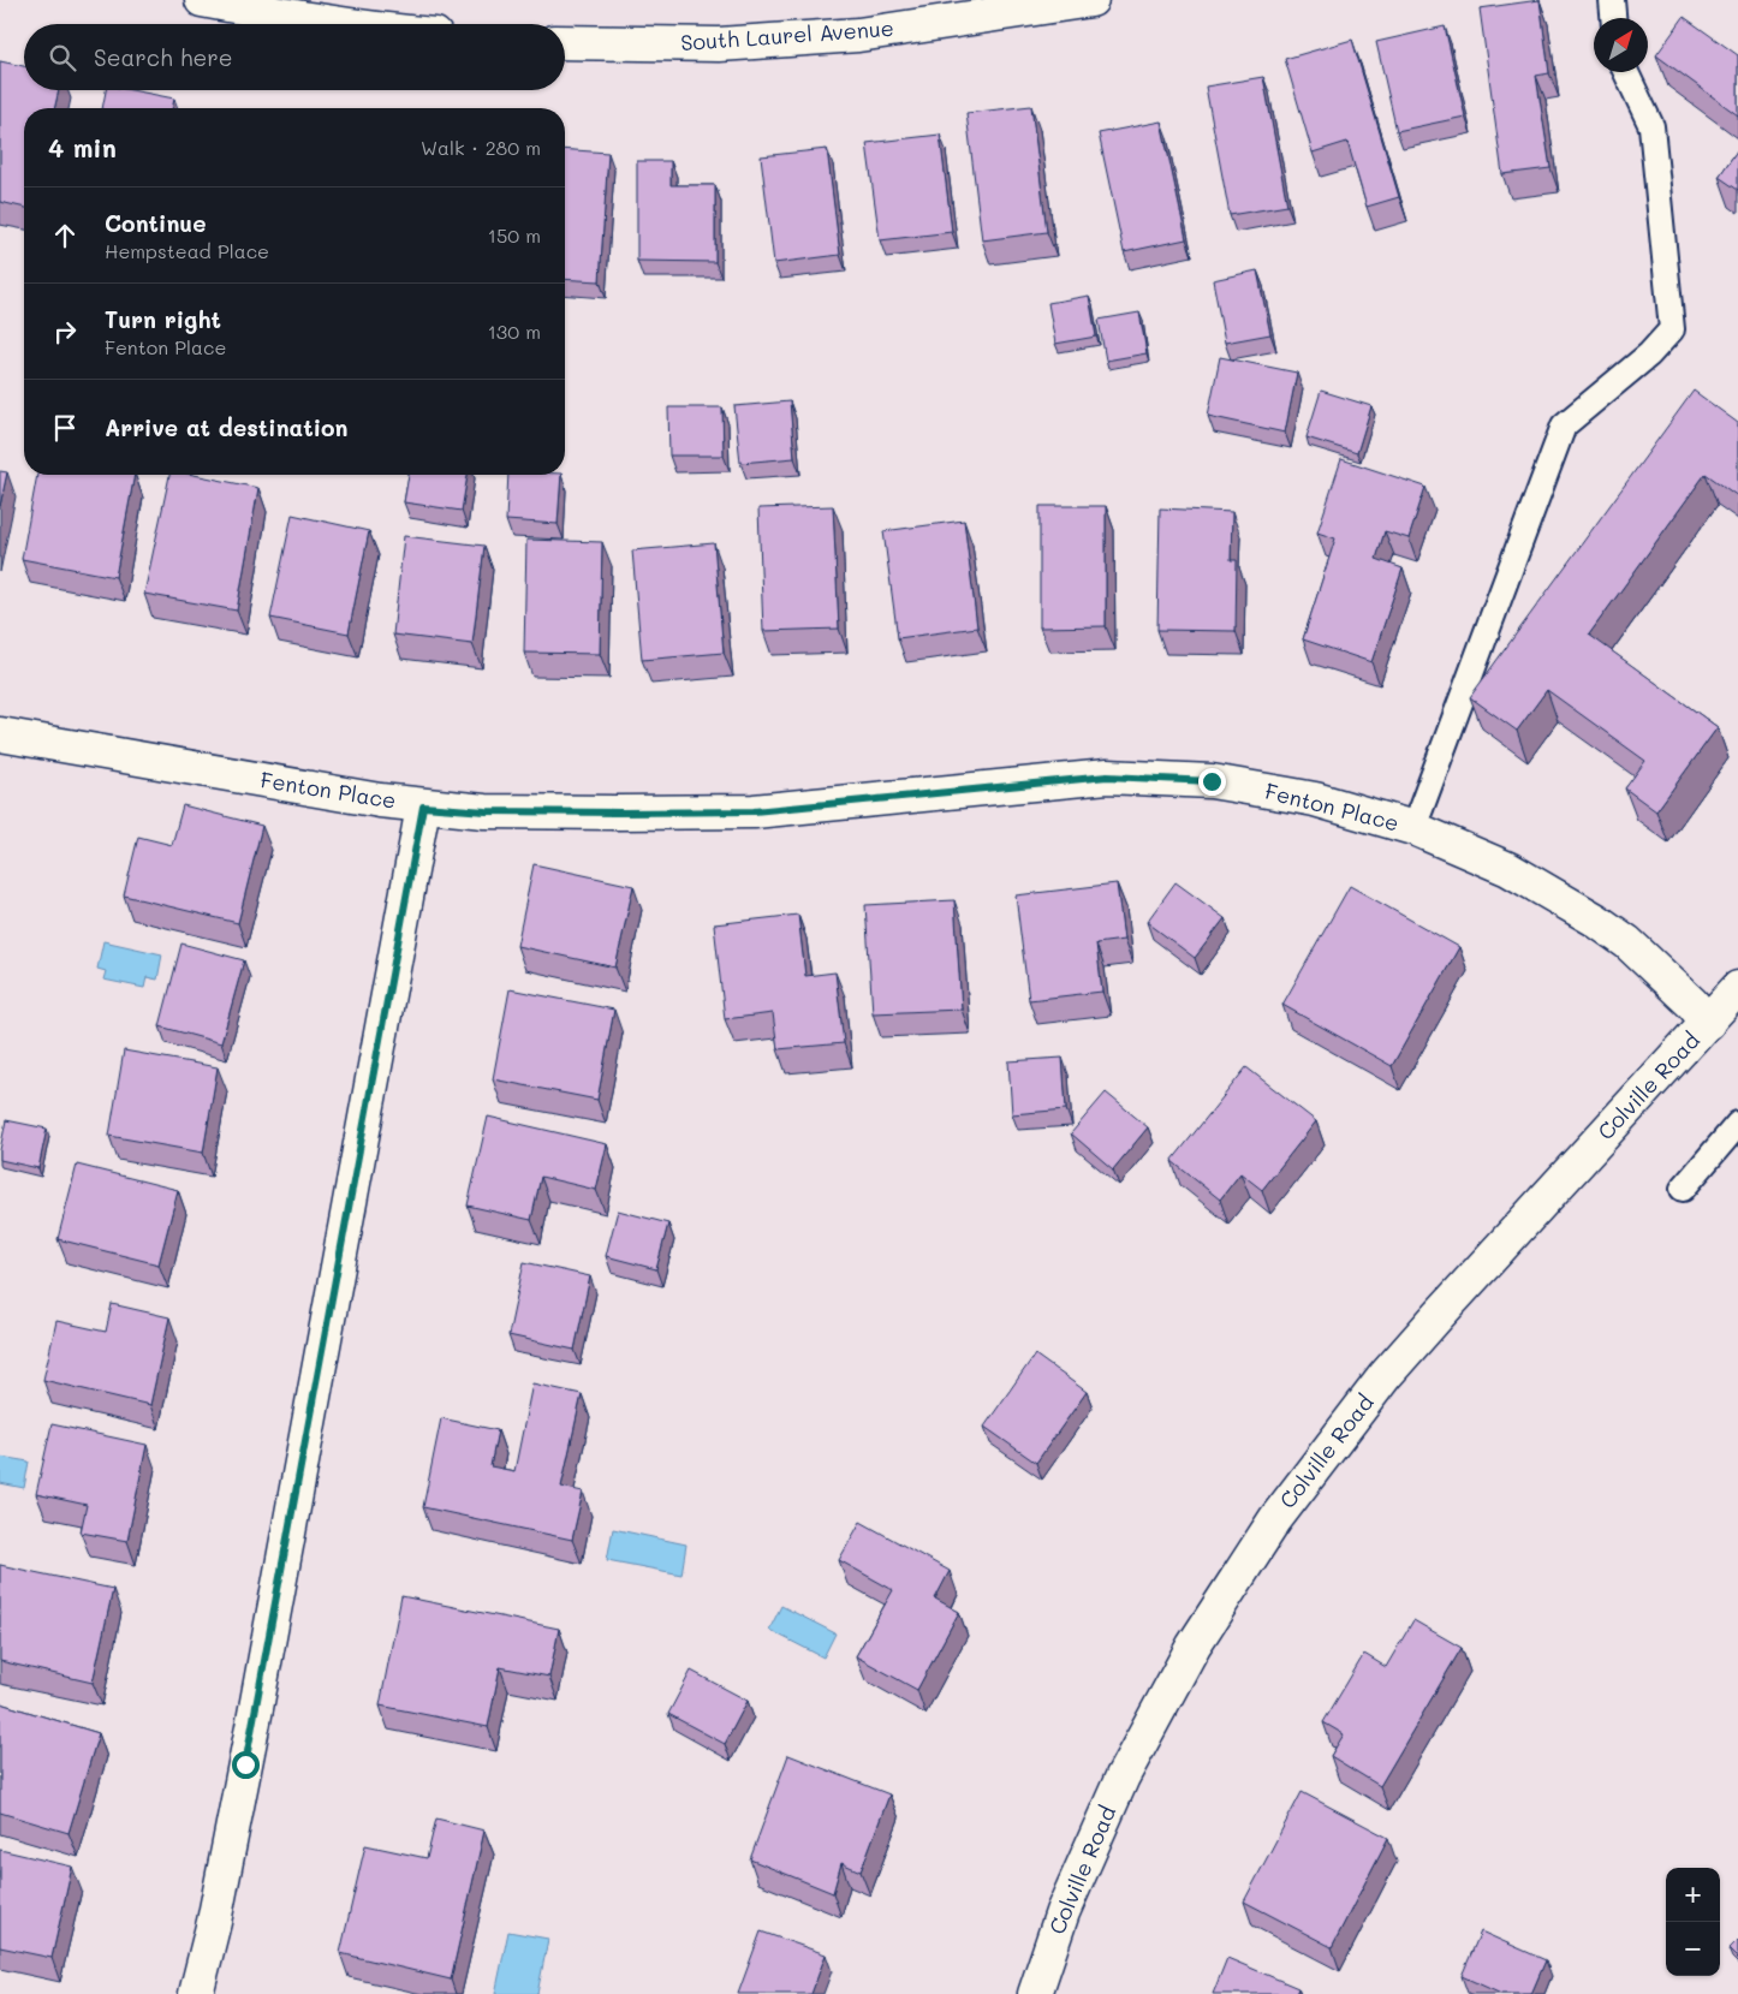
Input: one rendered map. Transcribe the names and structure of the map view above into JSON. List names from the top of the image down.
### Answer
{
  "streets": {
    "street": ["South Laurel Avenue", "Fenton Place", "Colville Road"]
  },
  "crossings": [
    ["Fenton Place", "Colville Road"]
  ],
  "north": "top right",
  "page": {
    "search": "Search here",
    "heading": ["4 min", "Walk · 280 m"],
    "list": [
      ["Continue", "Hempstead Place", "150 m"],
      ["Turn right", "Fenton Place", "130 m"],
      "Arrive at destination"
    ],
    "map_buttons": ["+", "−"]
  }
}
